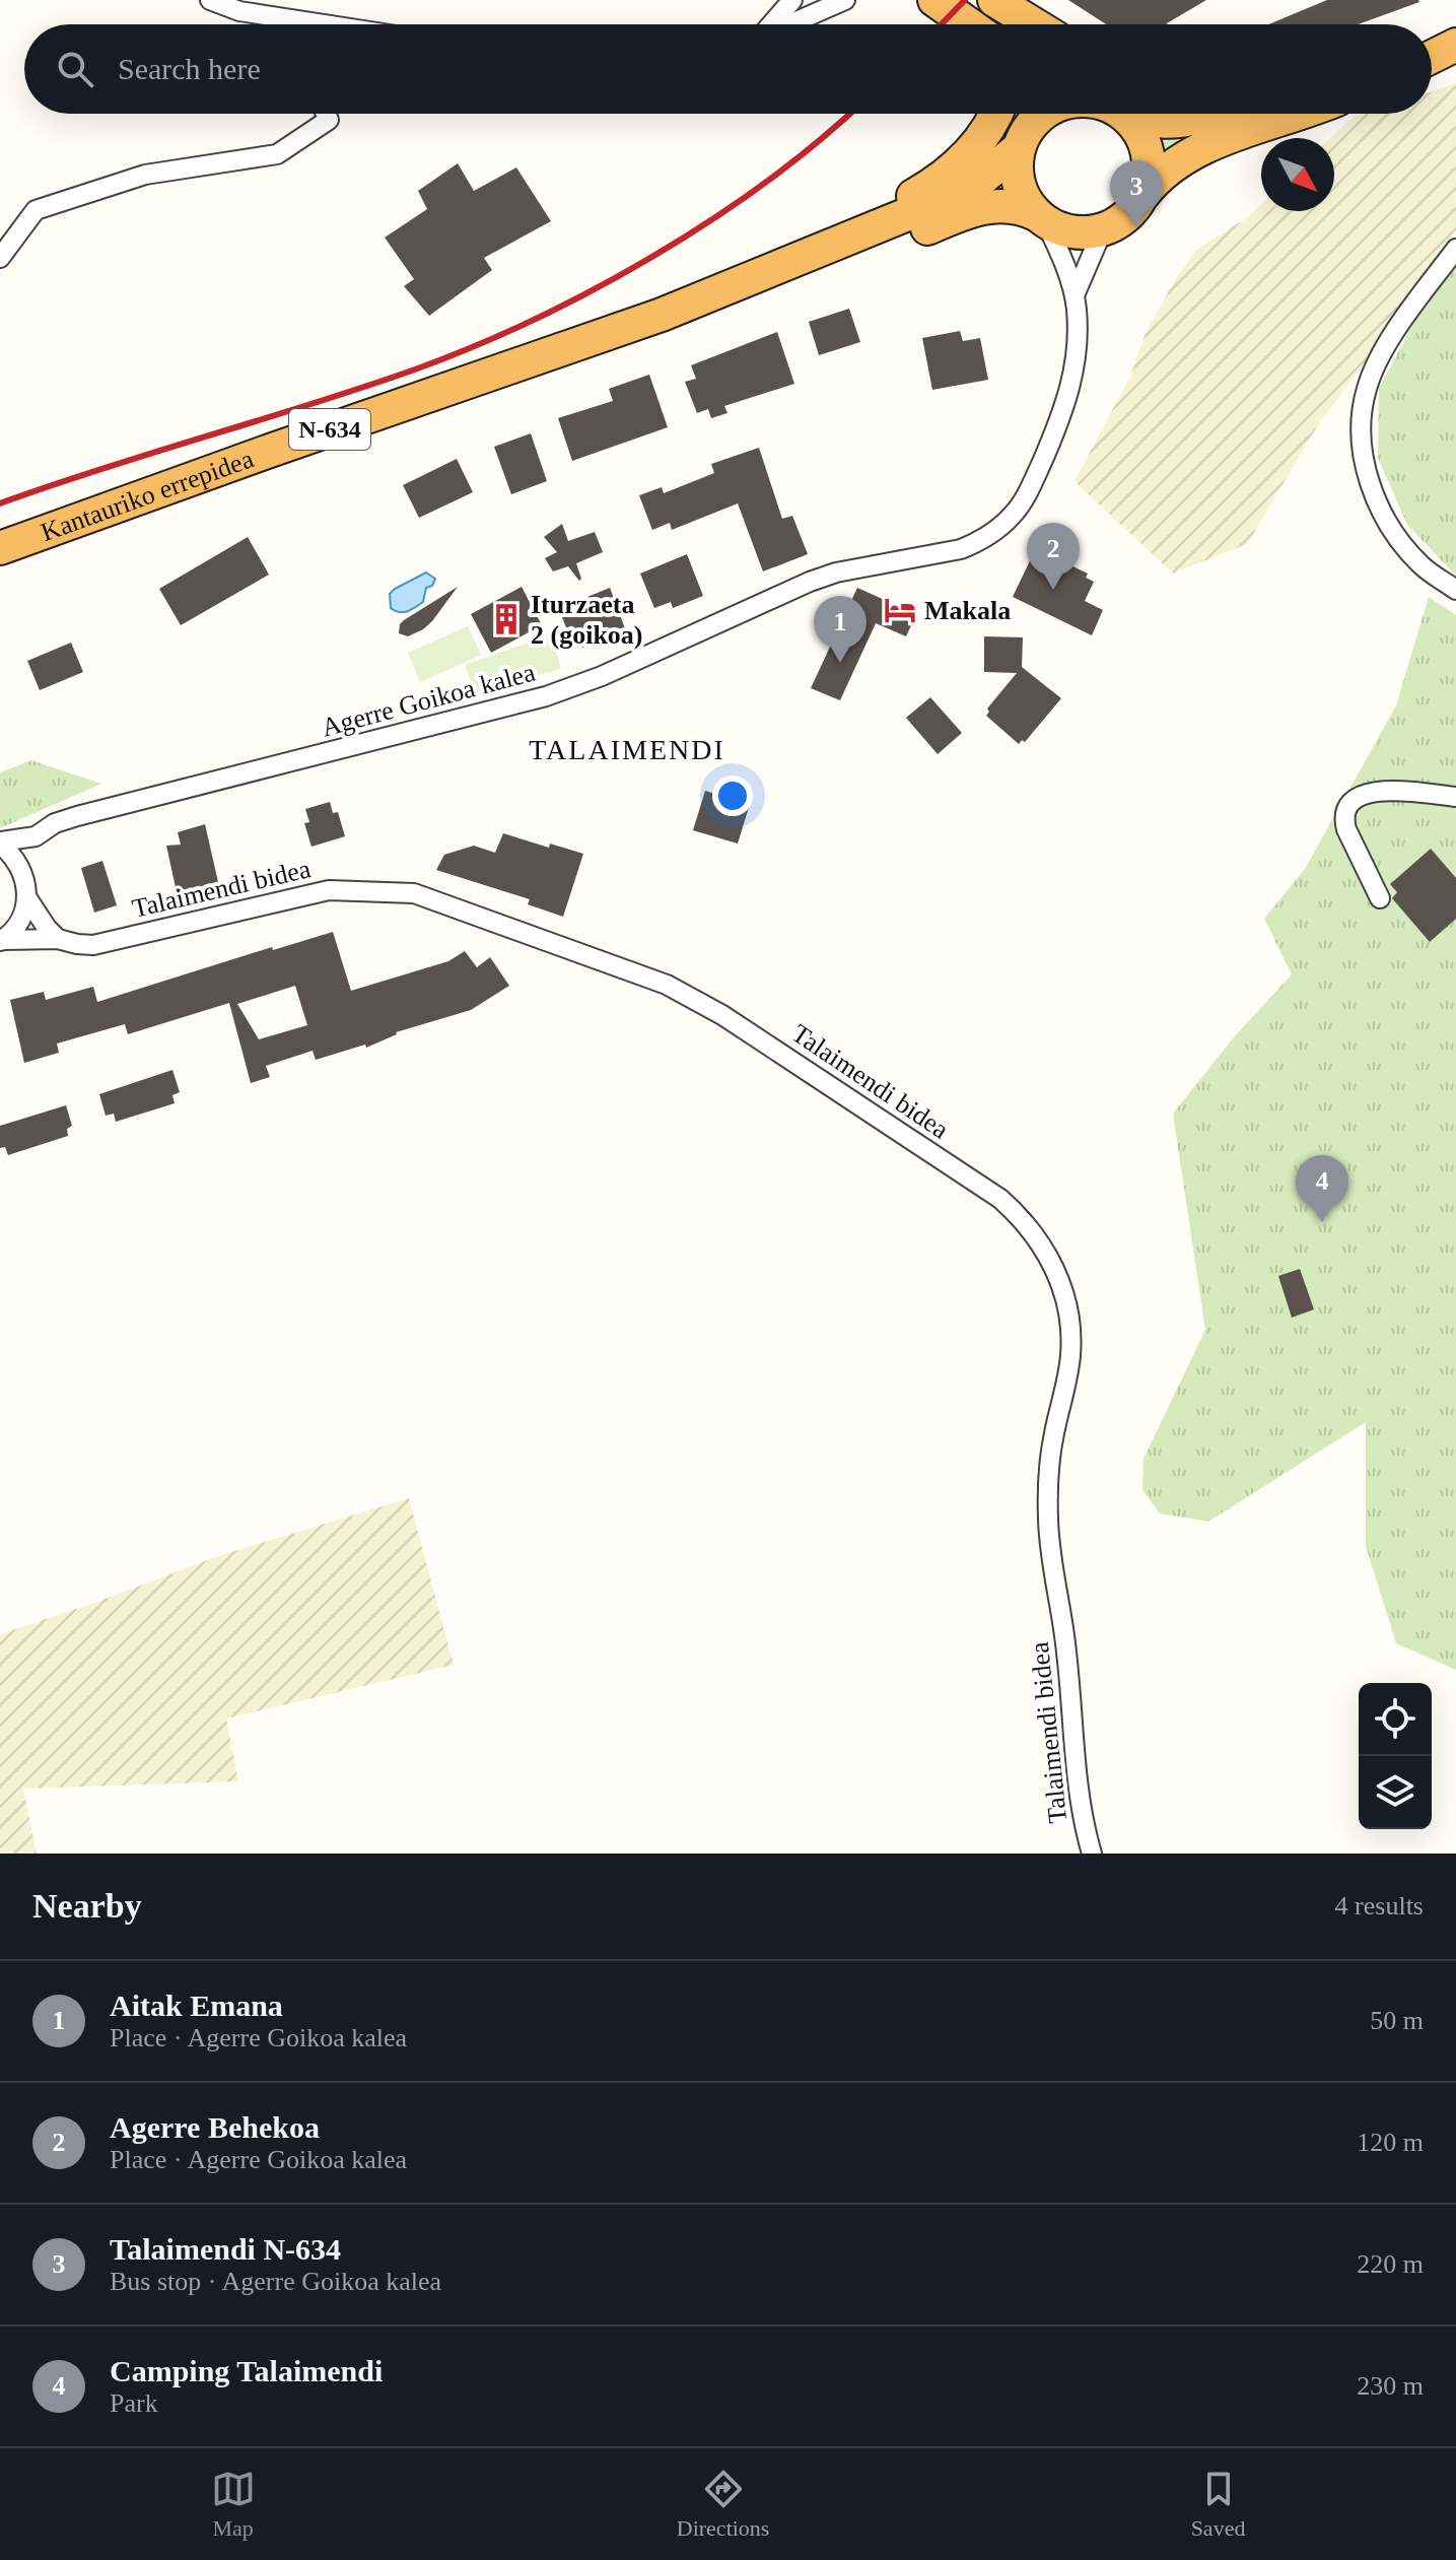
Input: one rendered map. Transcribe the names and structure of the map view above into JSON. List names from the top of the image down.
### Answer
{
  "streets": {
    "highway": ["N-634", "Kantauriko errepidea"],
    "street": ["Agerre Goikoa kalea", "Talaimendi bidea"]
  },
  "crossings": [
    ["N-634", "Kantauriko errepidea"]
  ],
  "districts": ["TALAIMENDI"],
  "places": {
    "hotel": ["Makala"],
    "building": ["Iturzaeta 2 (goikoa)"]
  },
  "north": "bottom right",
  "page": {
    "search": "Search here",
    "pins": [
      "3",
      "2",
      "1",
      "4"
    ],
    "heading": ["Nearby", "4 results"],
    "list": [
      {
        "mark": "1",
        "name": "Aitak Emana",
        "note": "Place · Agerre Goikoa kalea",
        "value": "50 m"
      },
      {
        "mark": "2",
        "name": "Agerre Behekoa",
        "note": "Place · Agerre Goikoa kalea",
        "value": "120 m"
      },
      {
        "mark": "3",
        "name": "Talaimendi N-634",
        "note": "Bus stop · Agerre Goikoa kalea",
        "value": "220 m"
      },
      {
        "mark": "4",
        "name": "Camping Talaimendi",
        "note": "Park",
        "value": "230 m"
      }
    ],
    "nav": ["Map", "Directions", "Saved"]
  }
}
